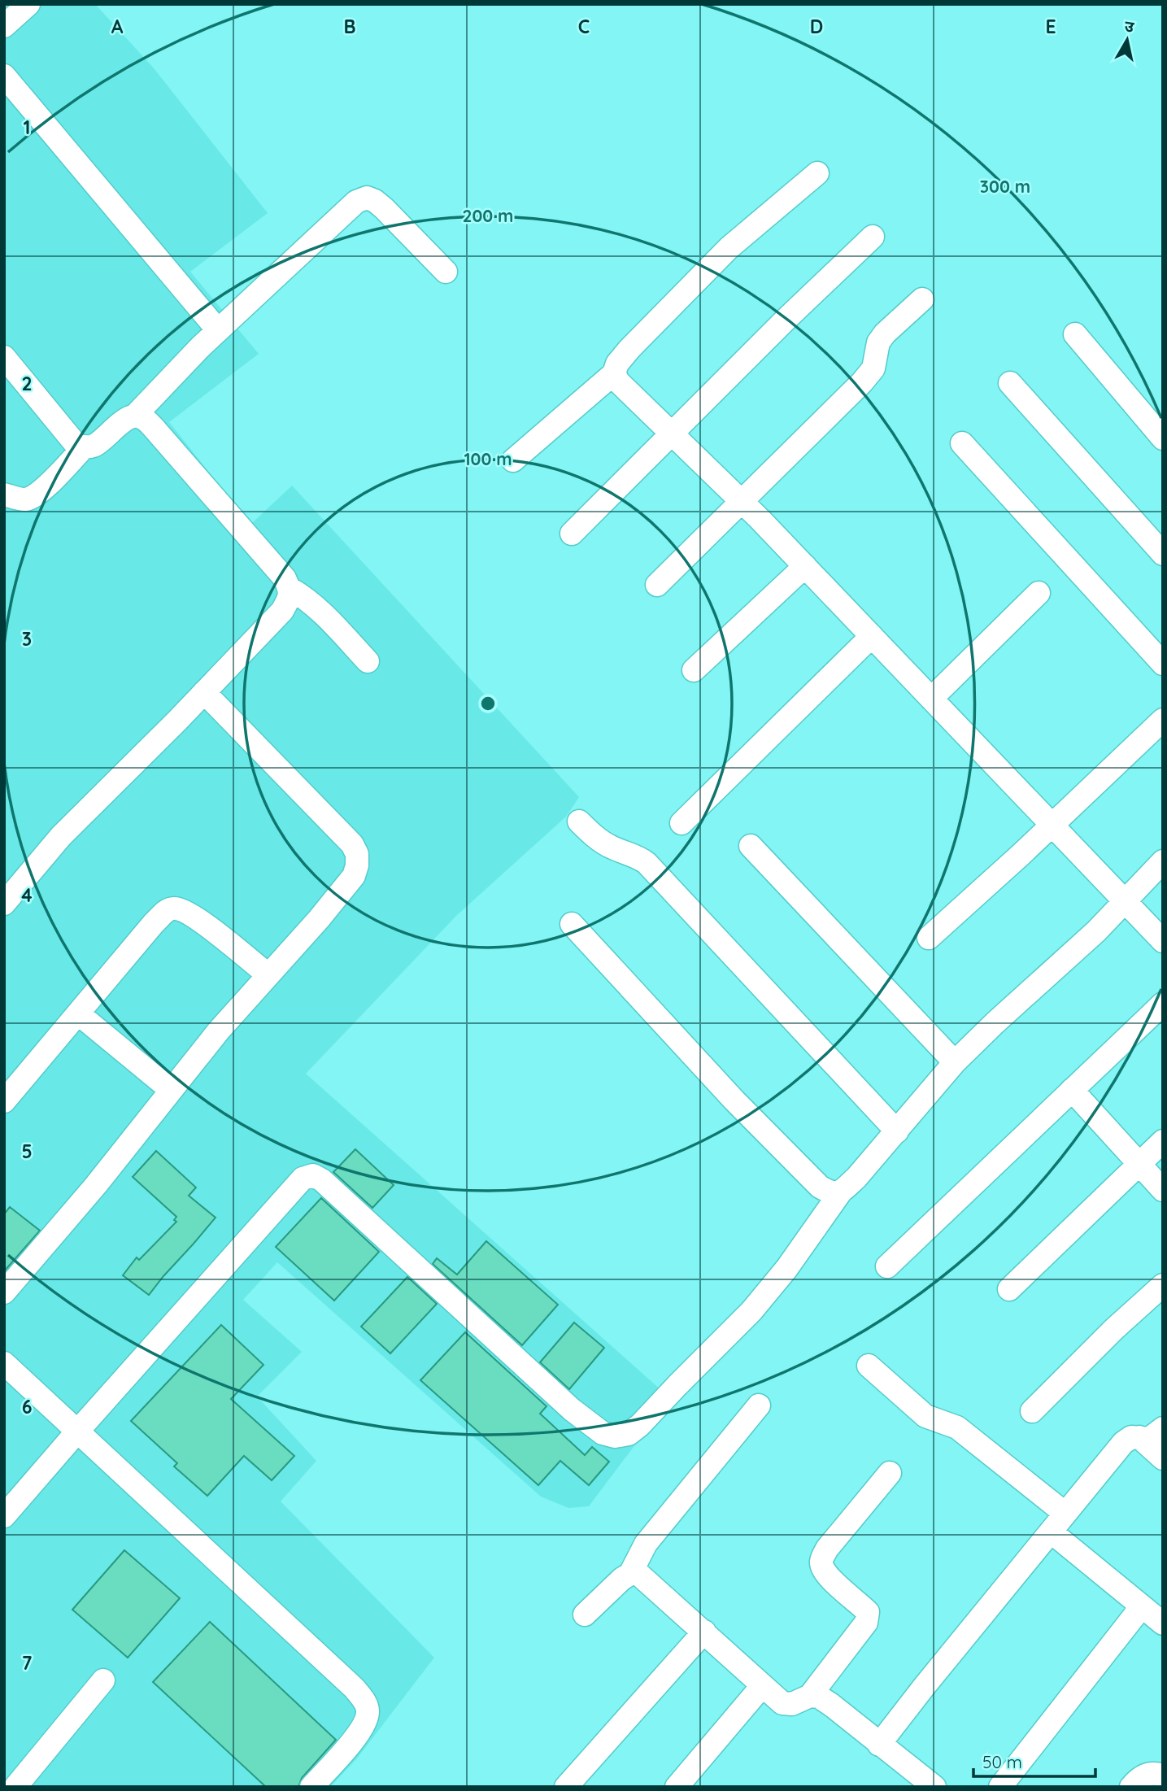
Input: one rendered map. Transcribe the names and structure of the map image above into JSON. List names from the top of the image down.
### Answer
{
  "scale_bar": "50 m",
  "north": "top",
  "grid": {
    "columns": [
      "A",
      "B",
      "C",
      "D",
      "E"
    ],
    "rows": [
      "1",
      "2",
      "3",
      "4",
      "5",
      "6",
      "7"
    ]
  },
  "rings": ["300 m", "200 m", "100 m"]
}
